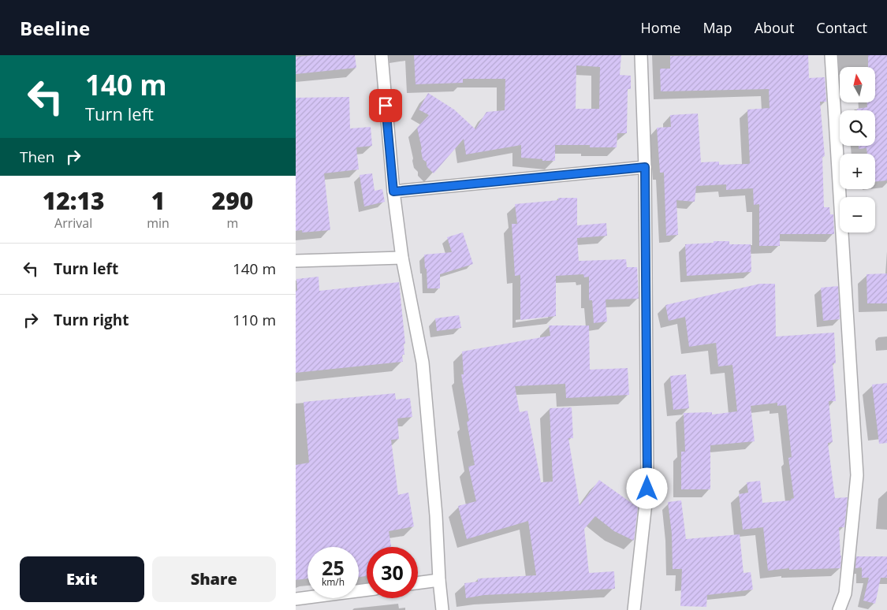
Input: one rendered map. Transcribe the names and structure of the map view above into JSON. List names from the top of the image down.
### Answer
{
  "north": "top",
  "page": {
    "header": "Beeline",
    "nav": [
      "Home",
      "Map",
      "About",
      "Contact"
    ],
    "turn": ["140 m", "Turn left"],
    "map_buttons": ["+", "−"],
    "then": "Then",
    "eta": [
      "12:13",
      "Arrival",
      "1",
      "min",
      "290",
      "m"
    ],
    "list": [
      {
        "name": "Turn left",
        "value": "140 m"
      },
      {
        "name": "Turn right",
        "value": "110 m"
      }
    ],
    "speed": "25 km/h",
    "limit": "30",
    "buttons": ["Exit", "Share"]
  }
}
